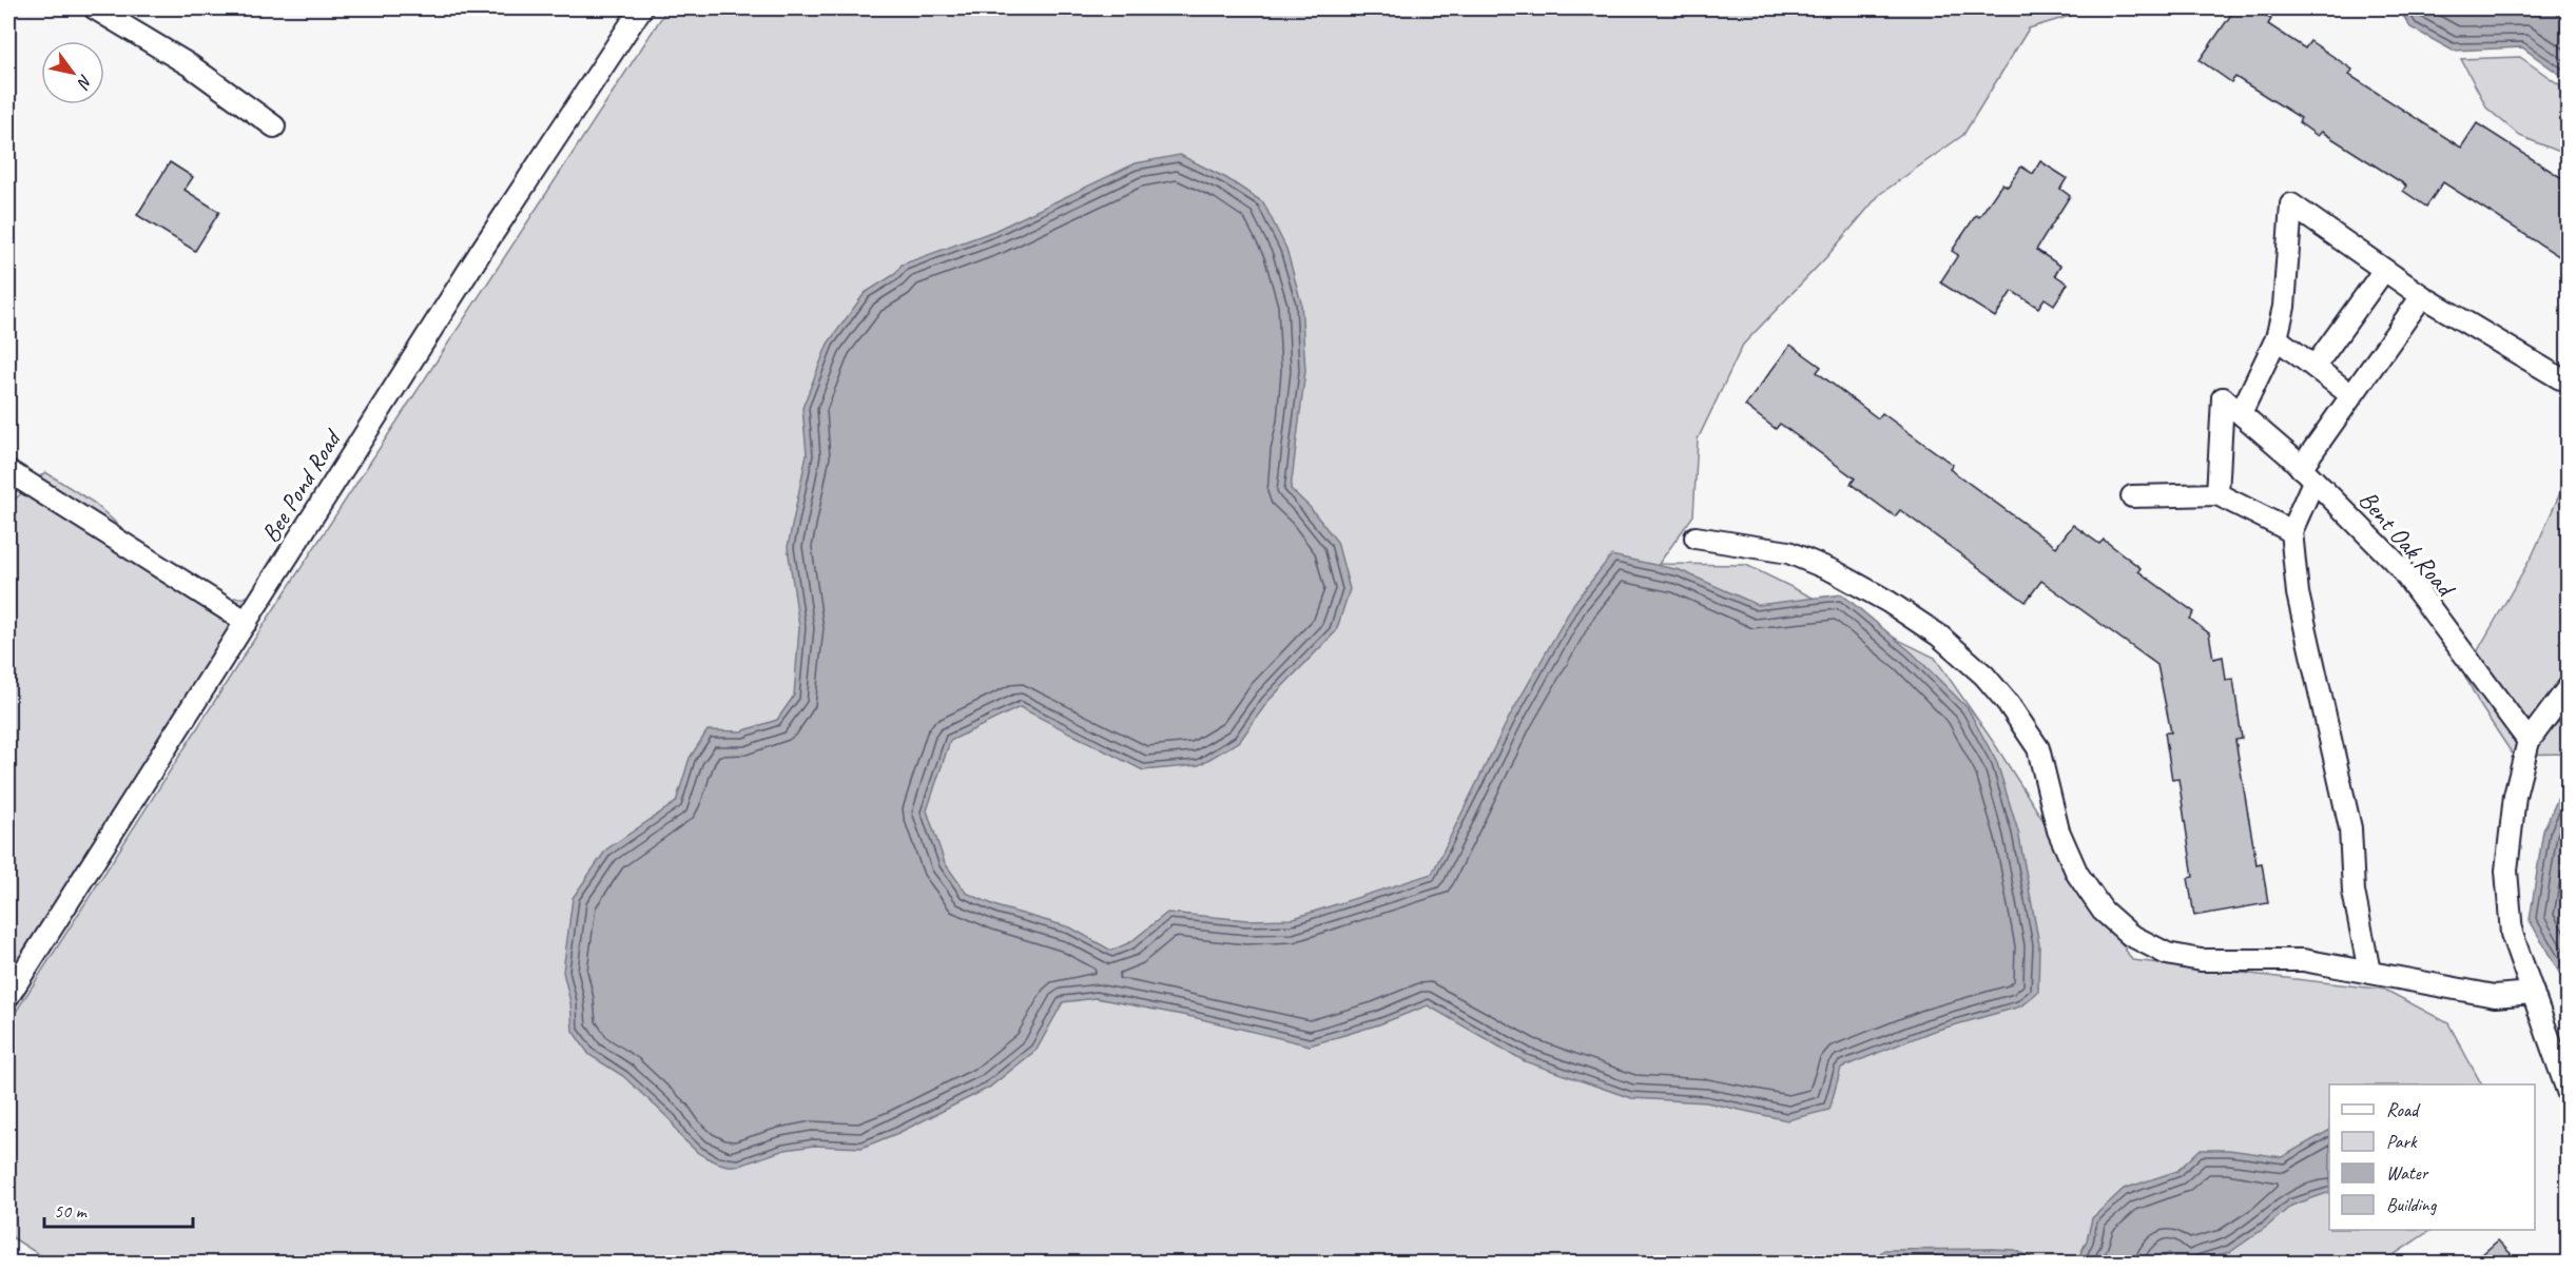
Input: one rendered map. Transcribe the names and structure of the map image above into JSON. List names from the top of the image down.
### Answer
{
  "streets": {
    "street": ["Bee Pond Road", "Bent Oak Road"]
  },
  "legend": [
    "Road",
    "Park",
    "Water",
    "Building"
  ],
  "scale_bar": "50 m",
  "north": "bottom right"
}
